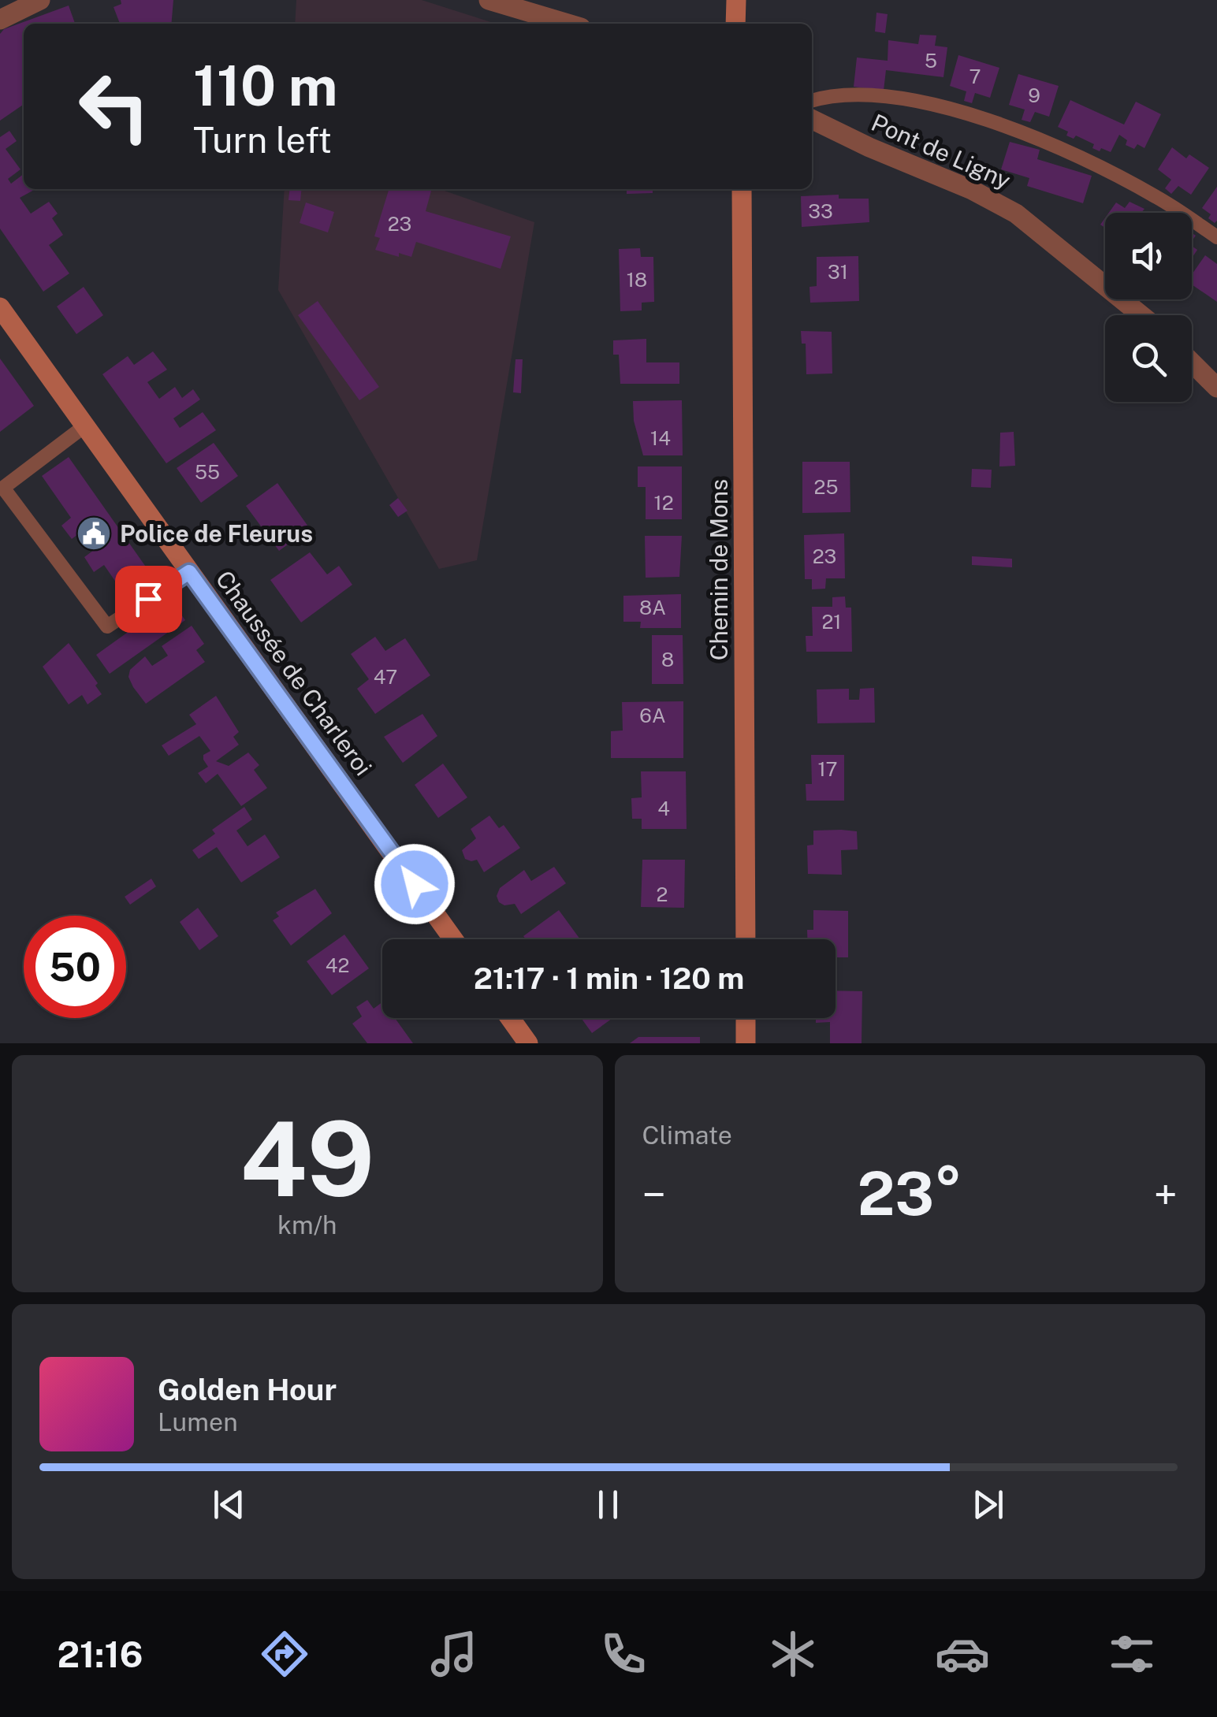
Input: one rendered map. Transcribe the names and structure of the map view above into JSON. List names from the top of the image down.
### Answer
{
  "streets": {
    "main road": ["Chemin de Mons", "Chaussée de Charleroi"],
    "street": ["Pont de Ligny"]
  },
  "places": {
    "public building": ["Police de Fleurus"]
  },
  "house_numbers": [
    "5",
    "7",
    "9",
    "33",
    "23",
    "31",
    "18",
    "14",
    "55",
    "25",
    "12",
    "23",
    "8A",
    "21",
    "8",
    "47",
    "6A",
    "17",
    "4",
    "2",
    "42"
  ],
  "page": {
    "turn": ["110 m", "Turn left"],
    "limit": "50",
    "trip": "21:17 · 1 min · 120 m",
    "tile": [
      ["49", "km/h"],
      "Climate"
    ],
    "heat": ["−", "23°", "+"],
    "song": ["Golden Hour", "Lumen"],
    "tabs": "21:16"
  }
}
